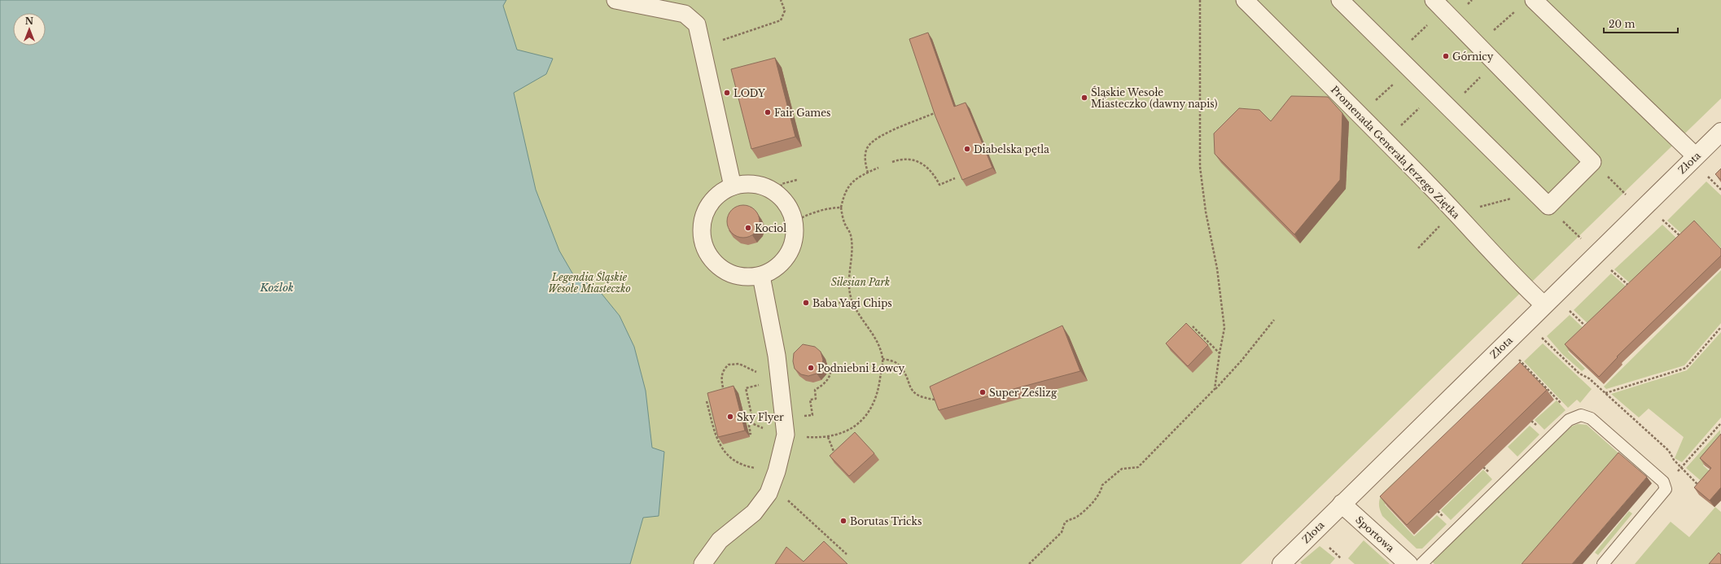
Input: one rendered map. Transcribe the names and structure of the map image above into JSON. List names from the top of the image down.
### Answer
{
  "streets": {
    "street": ["Promenada Generała Jerzego Ziętka", "Złota", "Sportowa"]
  },
  "crossings": [
    ["Promenada Generała Jerzego Ziętka", "Złota"],
    ["Złota", "Sportowa"]
  ],
  "water": ["Koźlok"],
  "parks": ["Legendia Śląskie Wesołe Miasteczko", "Silesian Park"],
  "places": [
    "Górnicy",
    "LODY",
    "Śląskie Wesołe Miasteczko (dawny napis)",
    "Fair Games",
    "Diabelska pętla",
    "Kociol",
    "Baba Yagi Chips",
    "Podniebni Łowcy",
    "Super Ześlizg",
    "Sky Flyer",
    "Borutas Tricks"
  ],
  "scale_bar": "20 m",
  "north": "top"
}
